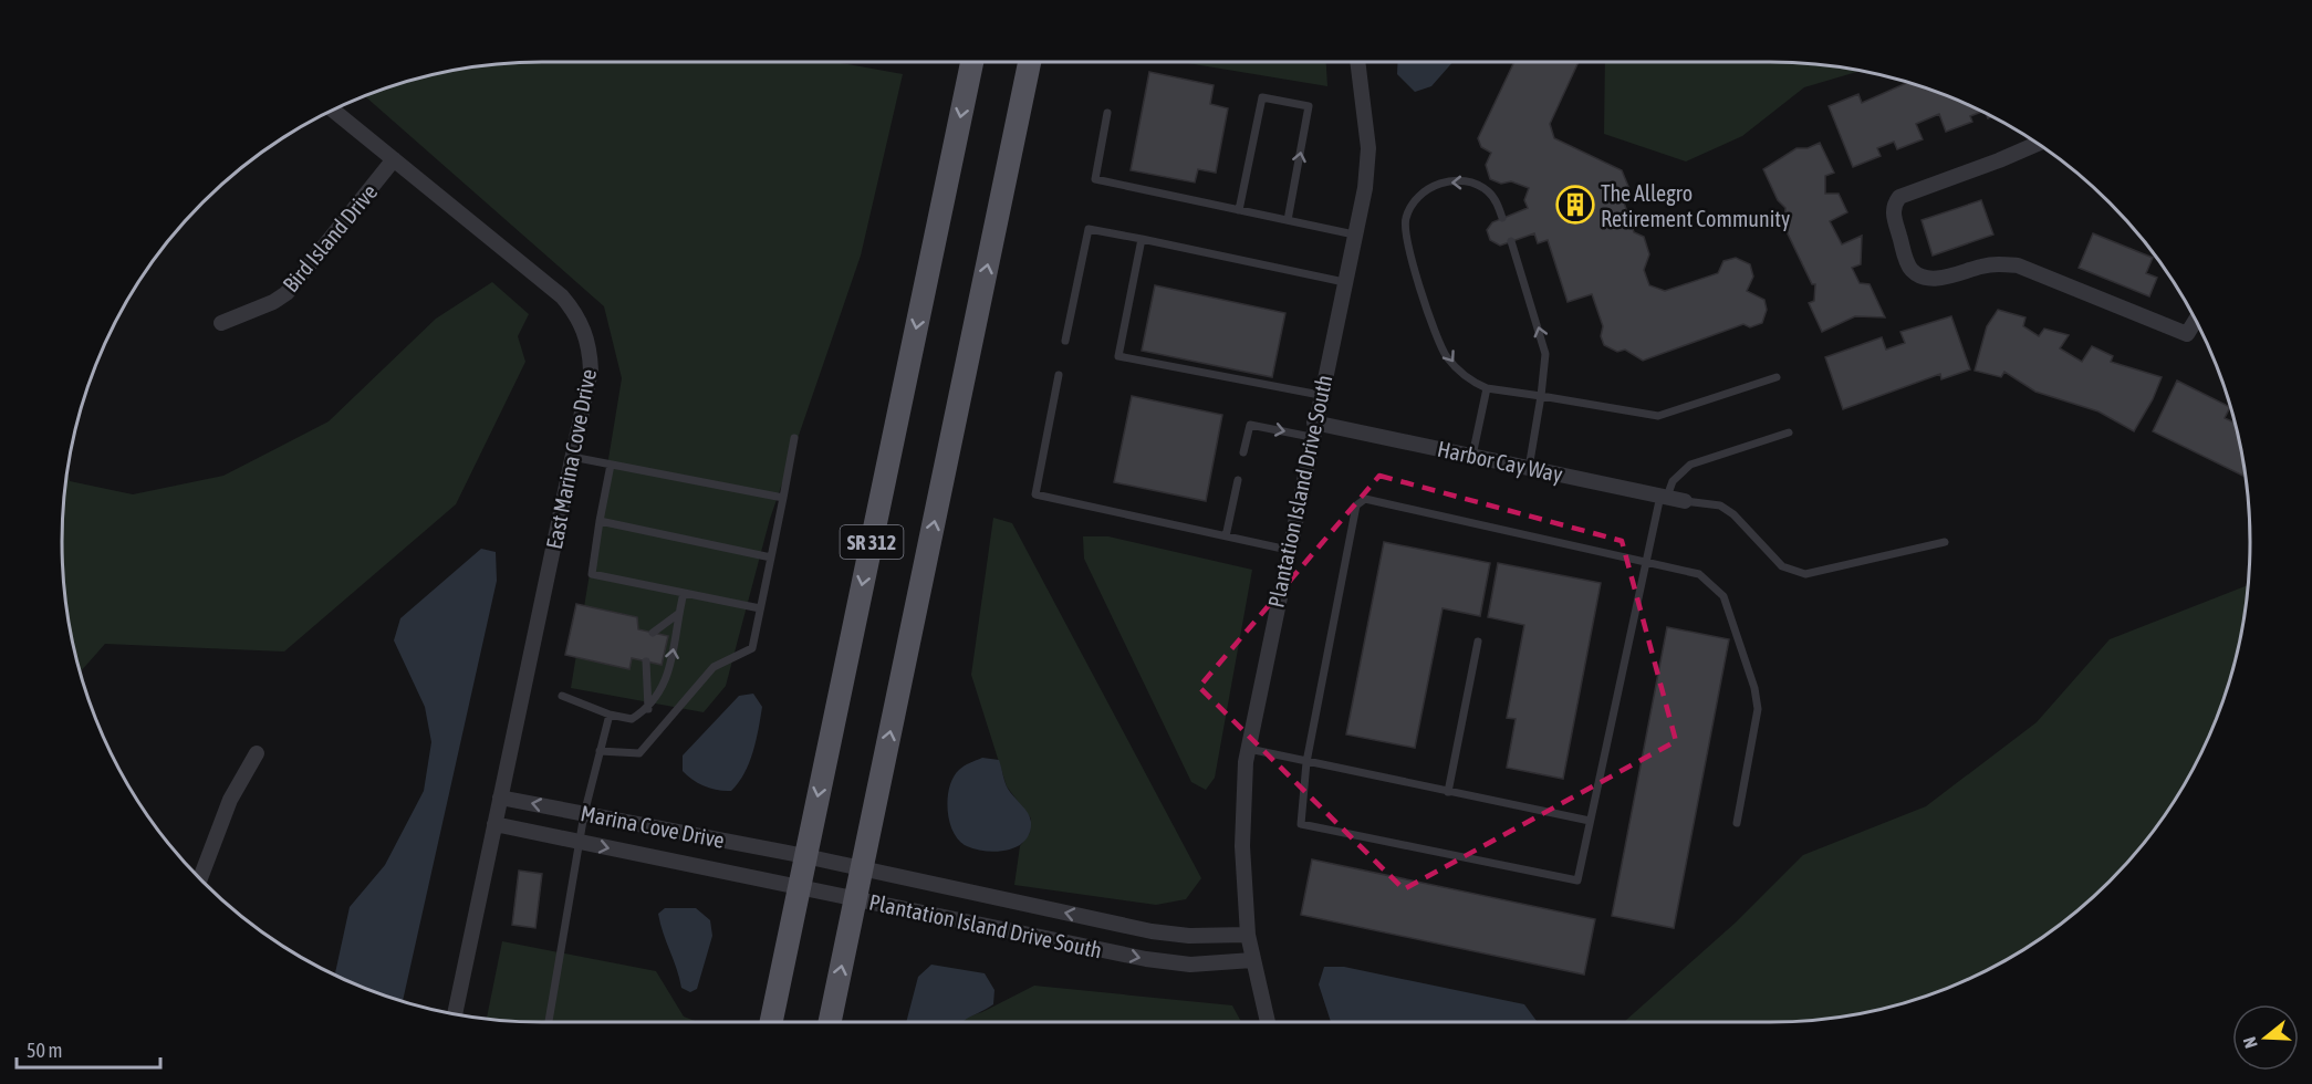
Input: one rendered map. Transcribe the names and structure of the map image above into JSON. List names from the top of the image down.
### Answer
{
  "streets": {
    "main road": ["SR 312"],
    "street": [
      "Bird Island Drive",
      "East Marina Cove Drive",
      "Harbor Cay Way",
      "Plantation Island Drive South",
      "Marina Cove Drive"
    ]
  },
  "crossings": [
    ["Bird Island Drive", "East Marina Cove Drive"],
    ["East Marina Cove Drive", "Marina Cove Drive"],
    ["Harbor Cay Way", "Plantation Island Drive South"],
    ["Plantation Island Drive South", "SR 312"],
    ["Plantation Island Drive South", "Marina Cove Drive"],
    ["SR 312", "Marina Cove Drive"]
  ],
  "places": {
    "building": ["The Allegro Retirement Community"]
  },
  "scale_bar": "50 m",
  "north": "left"
}
